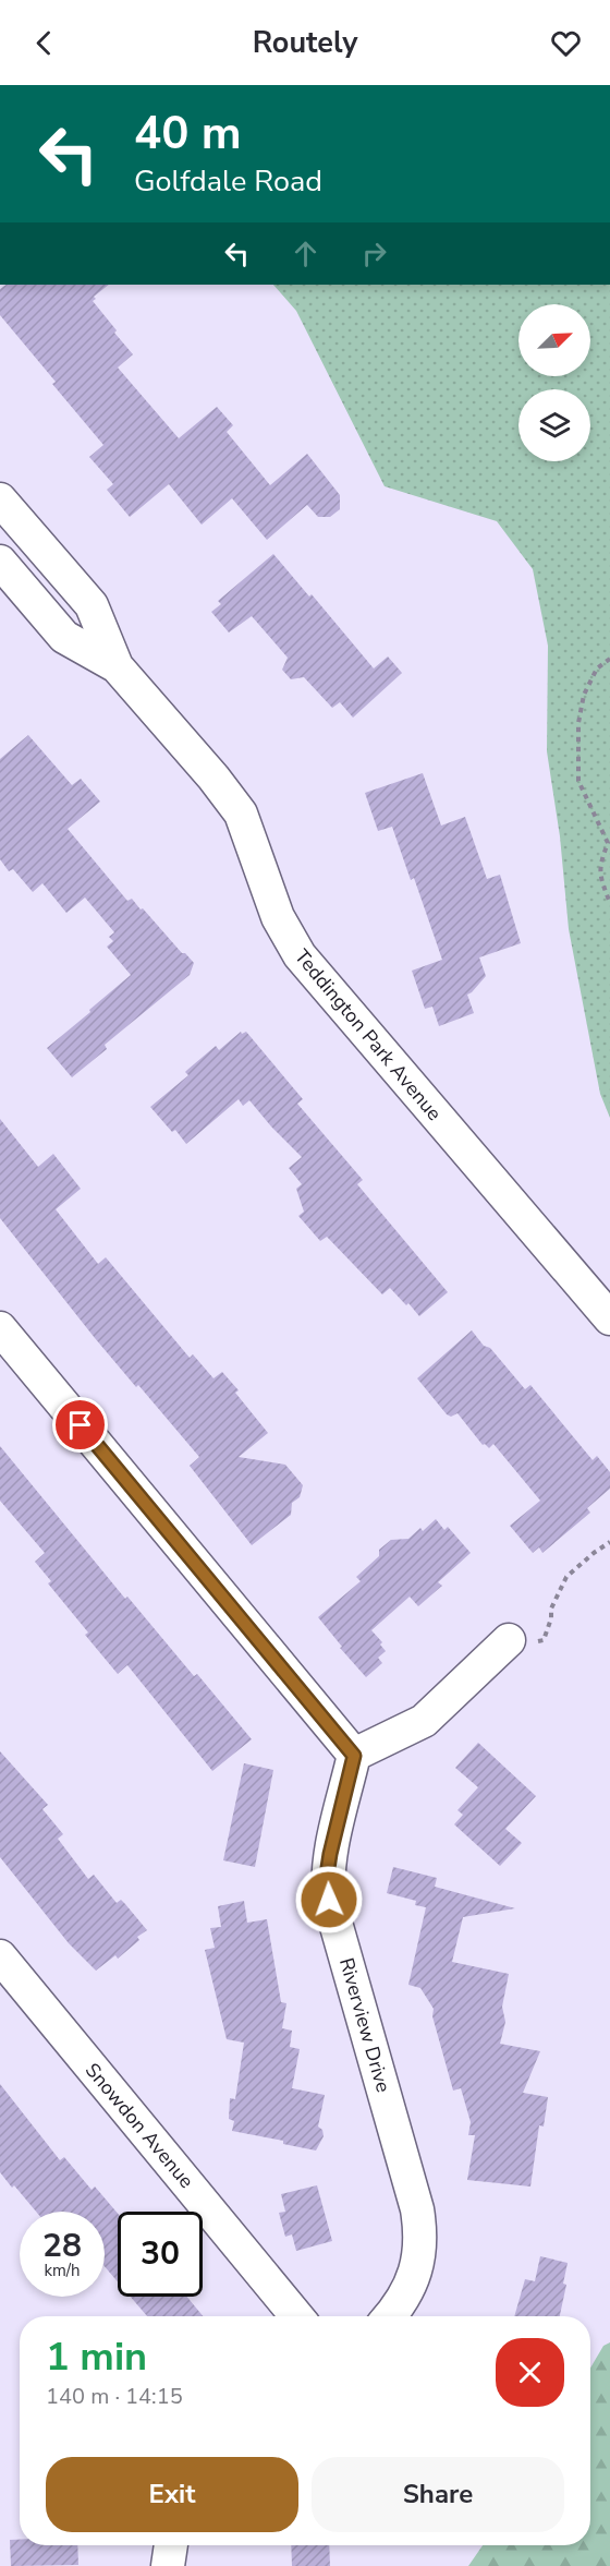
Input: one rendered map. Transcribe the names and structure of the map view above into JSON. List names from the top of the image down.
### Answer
{
  "streets": {
    "street": ["Teddington Park Avenue", "Riverview Drive", "Snowdon Avenue"]
  },
  "north": "top right",
  "page": {
    "header": "Routely",
    "turn": ["40 m", "Golfdale Road"],
    "speed": "28 km/h",
    "limit": "30",
    "heading": ["1 min", "140 m · 14:15"],
    "buttons": ["Exit", "Share"]
  }
}
